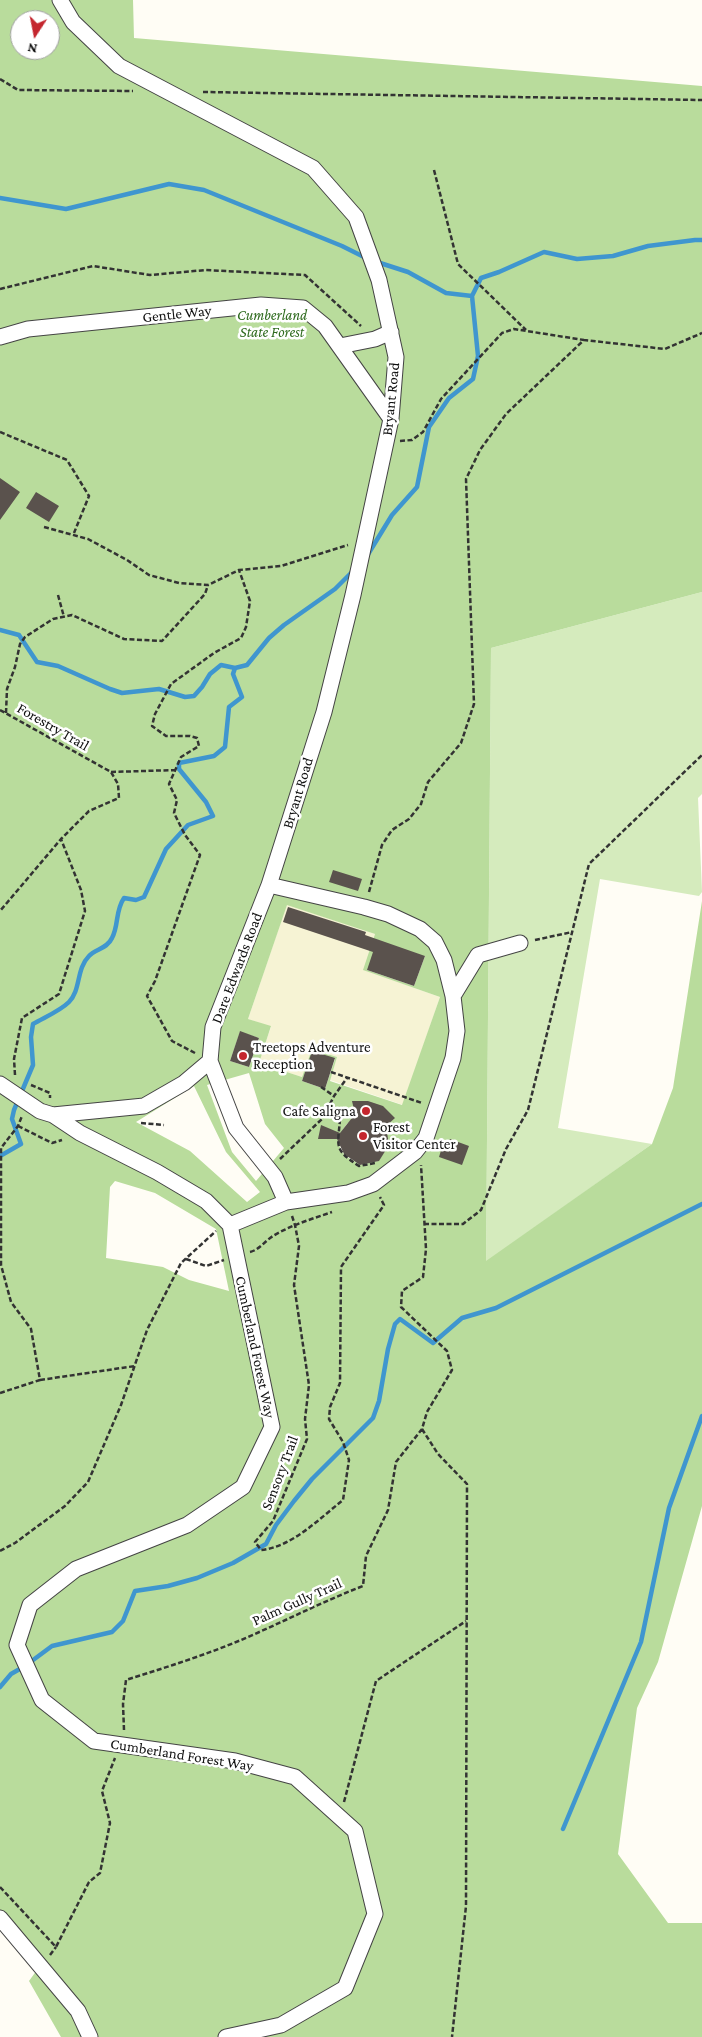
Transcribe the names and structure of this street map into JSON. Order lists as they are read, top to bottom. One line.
{"streets":{"lane":["Gentle Way","Bryant Road","Dare Edwards Road","Cumberland Forest Way"],"path":["Forestry Trail","Sensory Trail","Palm Gully Trail"]},"crossings":[["Gentle Way","Bryant Road"],["Bryant Road","Dare Edwards Road"],["Cumberland Forest Way","Palm Gully Trail"]],"parks":["Cumberland State Forest"],"places":["Treetops Adventure Reception","Cafe Saligna","Forest Visitor Center"],"north":"bottom"}
